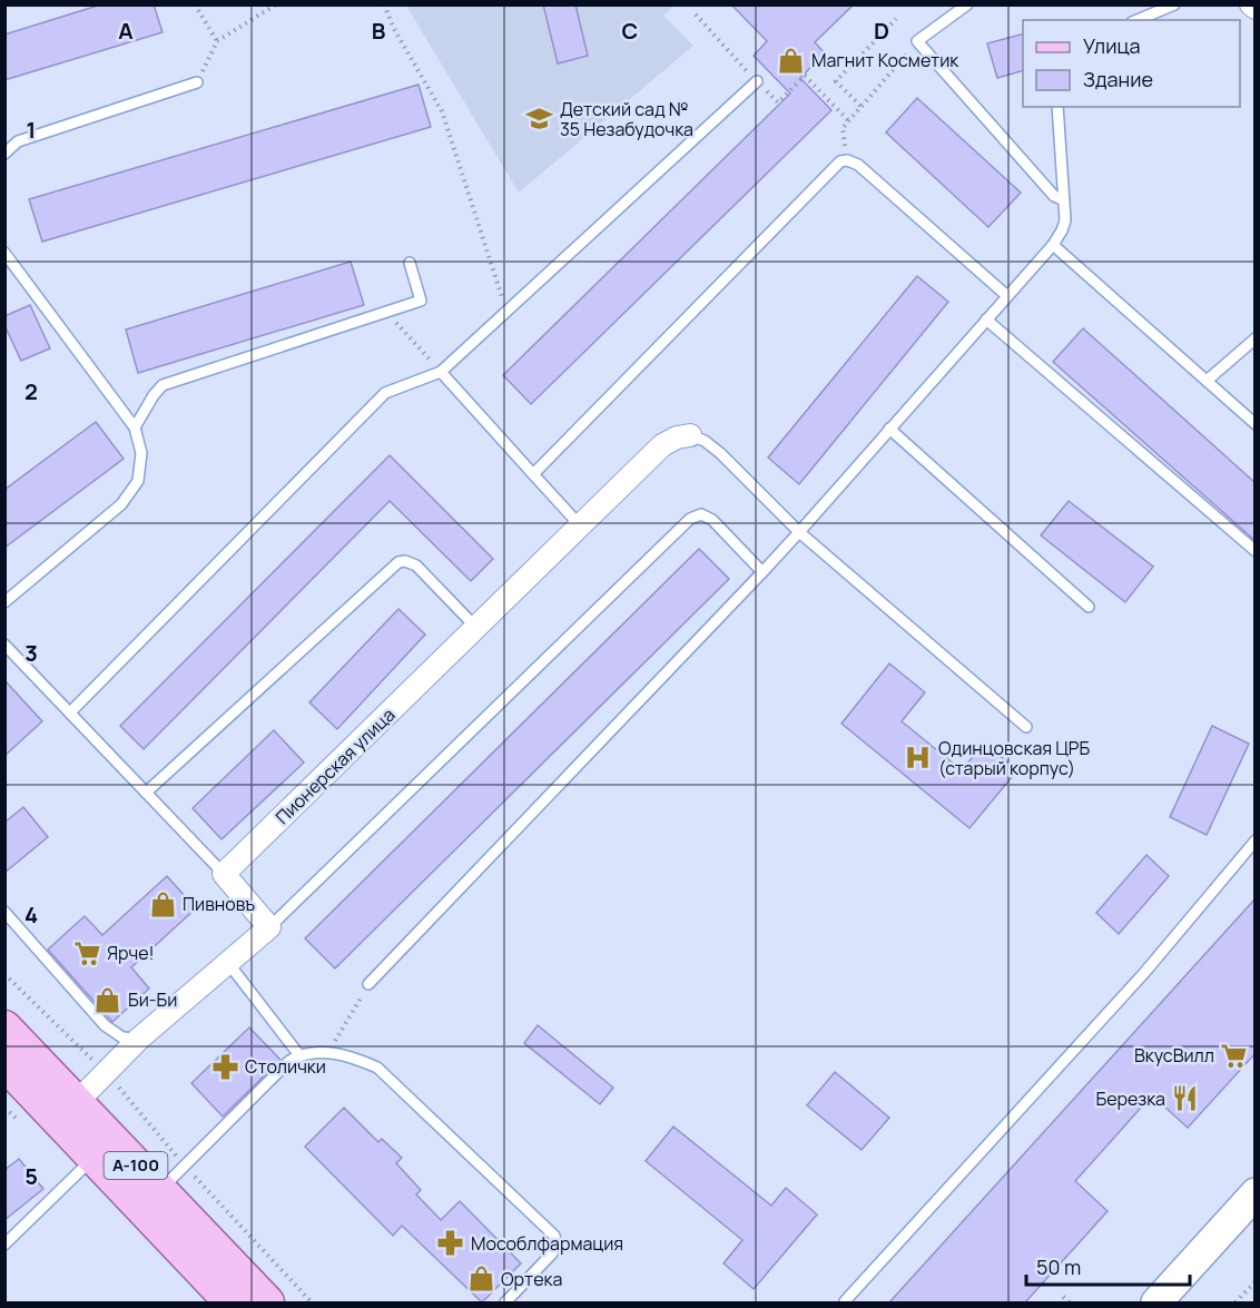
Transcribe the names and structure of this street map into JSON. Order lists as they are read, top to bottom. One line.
{"streets":{"main road":["А-100"],"street":["Пионерская улица"]},"places":{"shop":["Магнит Косметик","Пивновъ","Би-Би","Ортека"],"school or university":["Детский сад № 35 Незабудочка"],"hospital":["Одинцовская ЦРБ (старый корпус)"],"supermarket":["Ярче!","ВкусВилл"],"pharmacy":["Столички","Мособлфармация"],"restaurant":["Березка"]},"legend":["Улица","Здание"],"scale_bar":"50 m","grid":{"columns":["A","B","C","D"],"rows":["1","2","3","4","5"]}}
